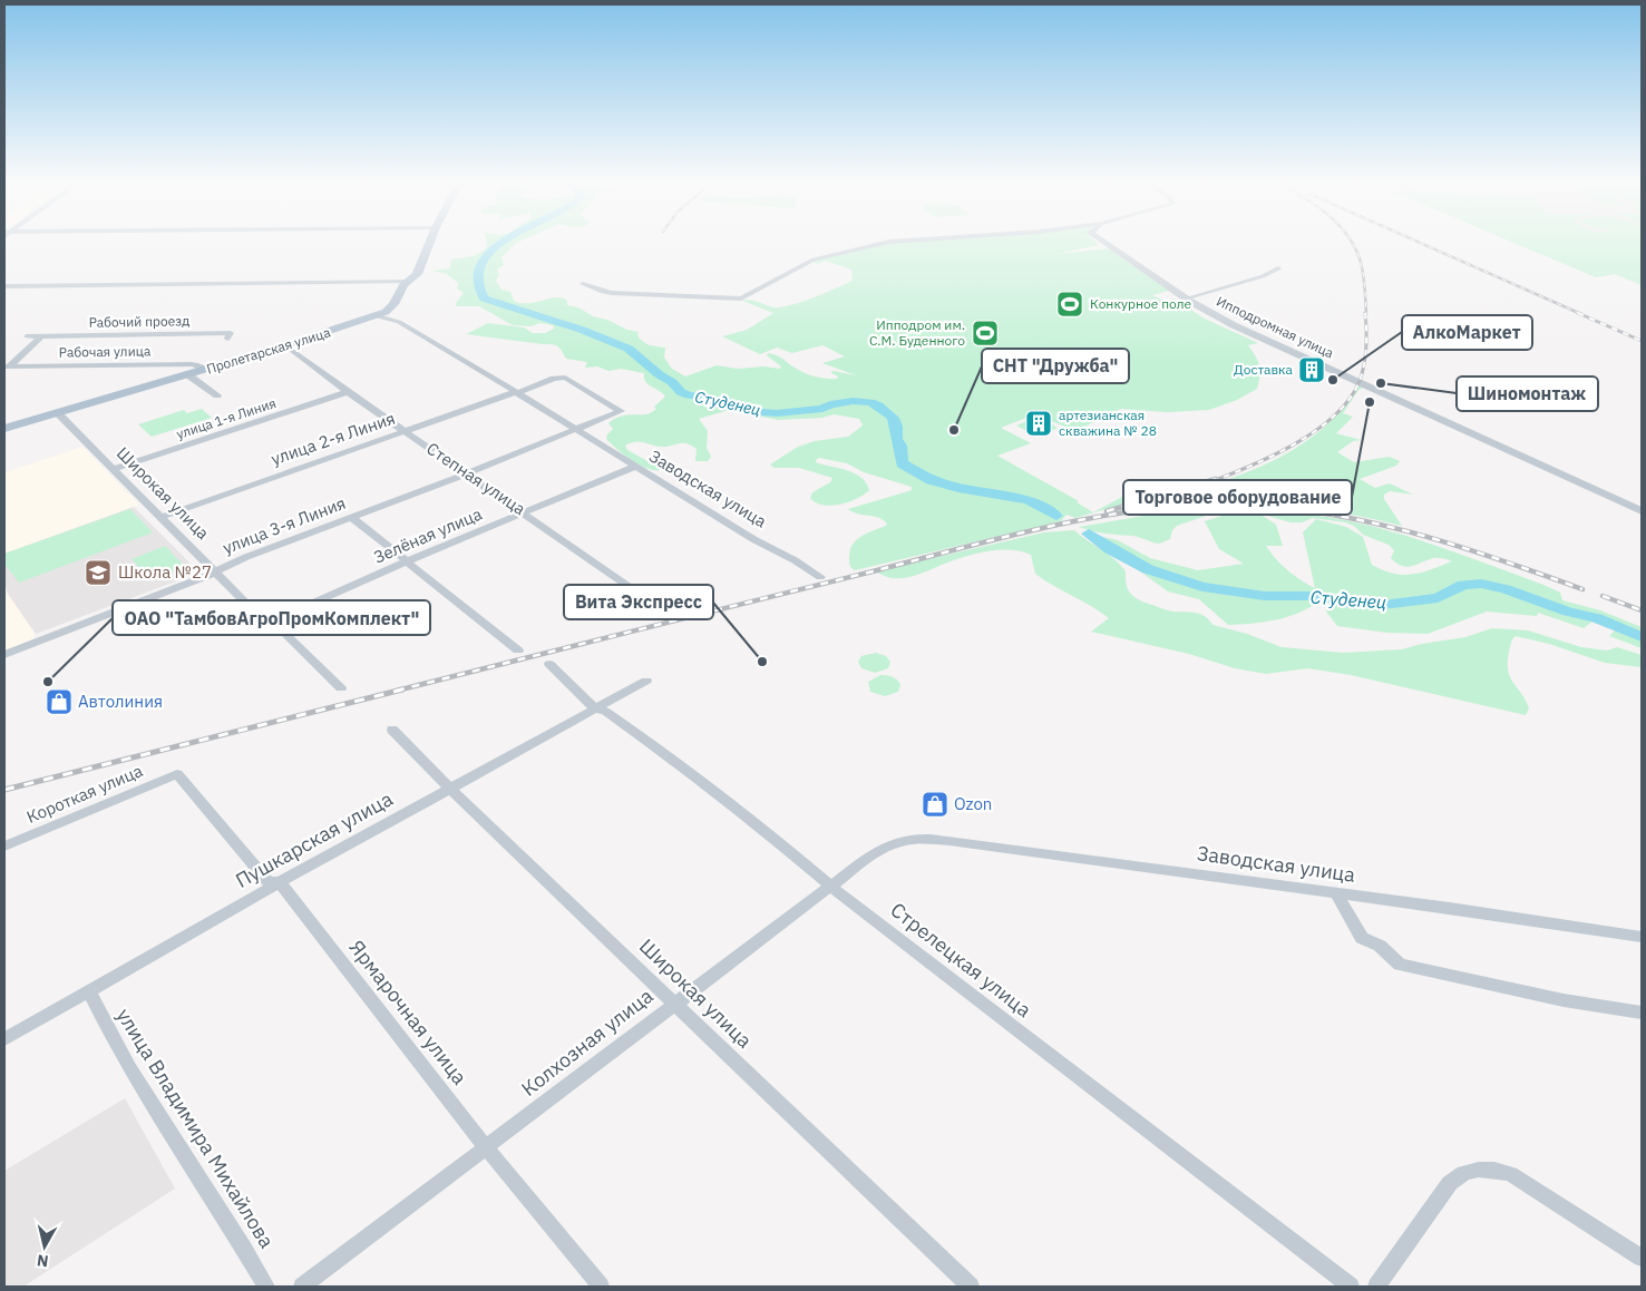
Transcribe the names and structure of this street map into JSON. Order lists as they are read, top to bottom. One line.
{"streets":{"main road":["Пролетарская улица"],"street":["Рабочий проезд","Ипподромная улица","Рабочая улица","улица 1-я Линия","улица 2-я Линия","Степная улица","Заводская улица","Широкая улица","улица 3-я Линия","Зелёная улица","Короткая улица","Пушкарская улица","Стрелецкая улица","Ярмарочная улица","Колхозная улица","улица Владимира Михайлова"]},"crossings":[["Пролетарская улица","Рабочая улица"],["Пролетарская улица","Степная улица"],["Пролетарская улица","Заводская улица"],["Пролетарская улица","Широкая улица"],["улица 1-я Линия","Степная улица"],["улица 1-я Линия","Широкая улица"],["улица 2-я Линия","Степная улица"],["улица 2-я Линия","Заводская улица"],["улица 2-я Линия","Широкая улица"],["Степная улица","улица 3-я Линия"],["Степная улица","Зелёная улица"],["Заводская улица","улица 3-я Линия"],["Заводская улица","Зелёная улица"],["Заводская улица","Колхозная улица"],["Широкая улица","улица 3-я Линия"],["Широкая улица","Зелёная улица"],["Широкая улица","Пушкарская улица"],["Широкая улица","Колхозная улица"],["Короткая улица","Ярмарочная улица"],["Пушкарская улица","Стрелецкая улица"],["Пушкарская улица","Ярмарочная улица"],["Пушкарская улица","улица Владимира Михайлова"],["Стрелецкая улица","Колхозная улица"],["Ярмарочная улица","Колхозная улица"]],"water":["Студенец"],"places":{"sports":["Конкурное поле","Ипподром им. С.М. Буденного"],"building":["Доставка","артезианская скважина № 28"],"other":["АлкоМаркет","Шиномонтаж","Торговое оборудование","СНТ \"Дружба\"","Вита Экспресс","ОАО \"ТамбовАгроПромКомплект\""],"school or university":["Школа №27"],"shop":["Автолиния","Ozon"]},"north":"bottom"}
